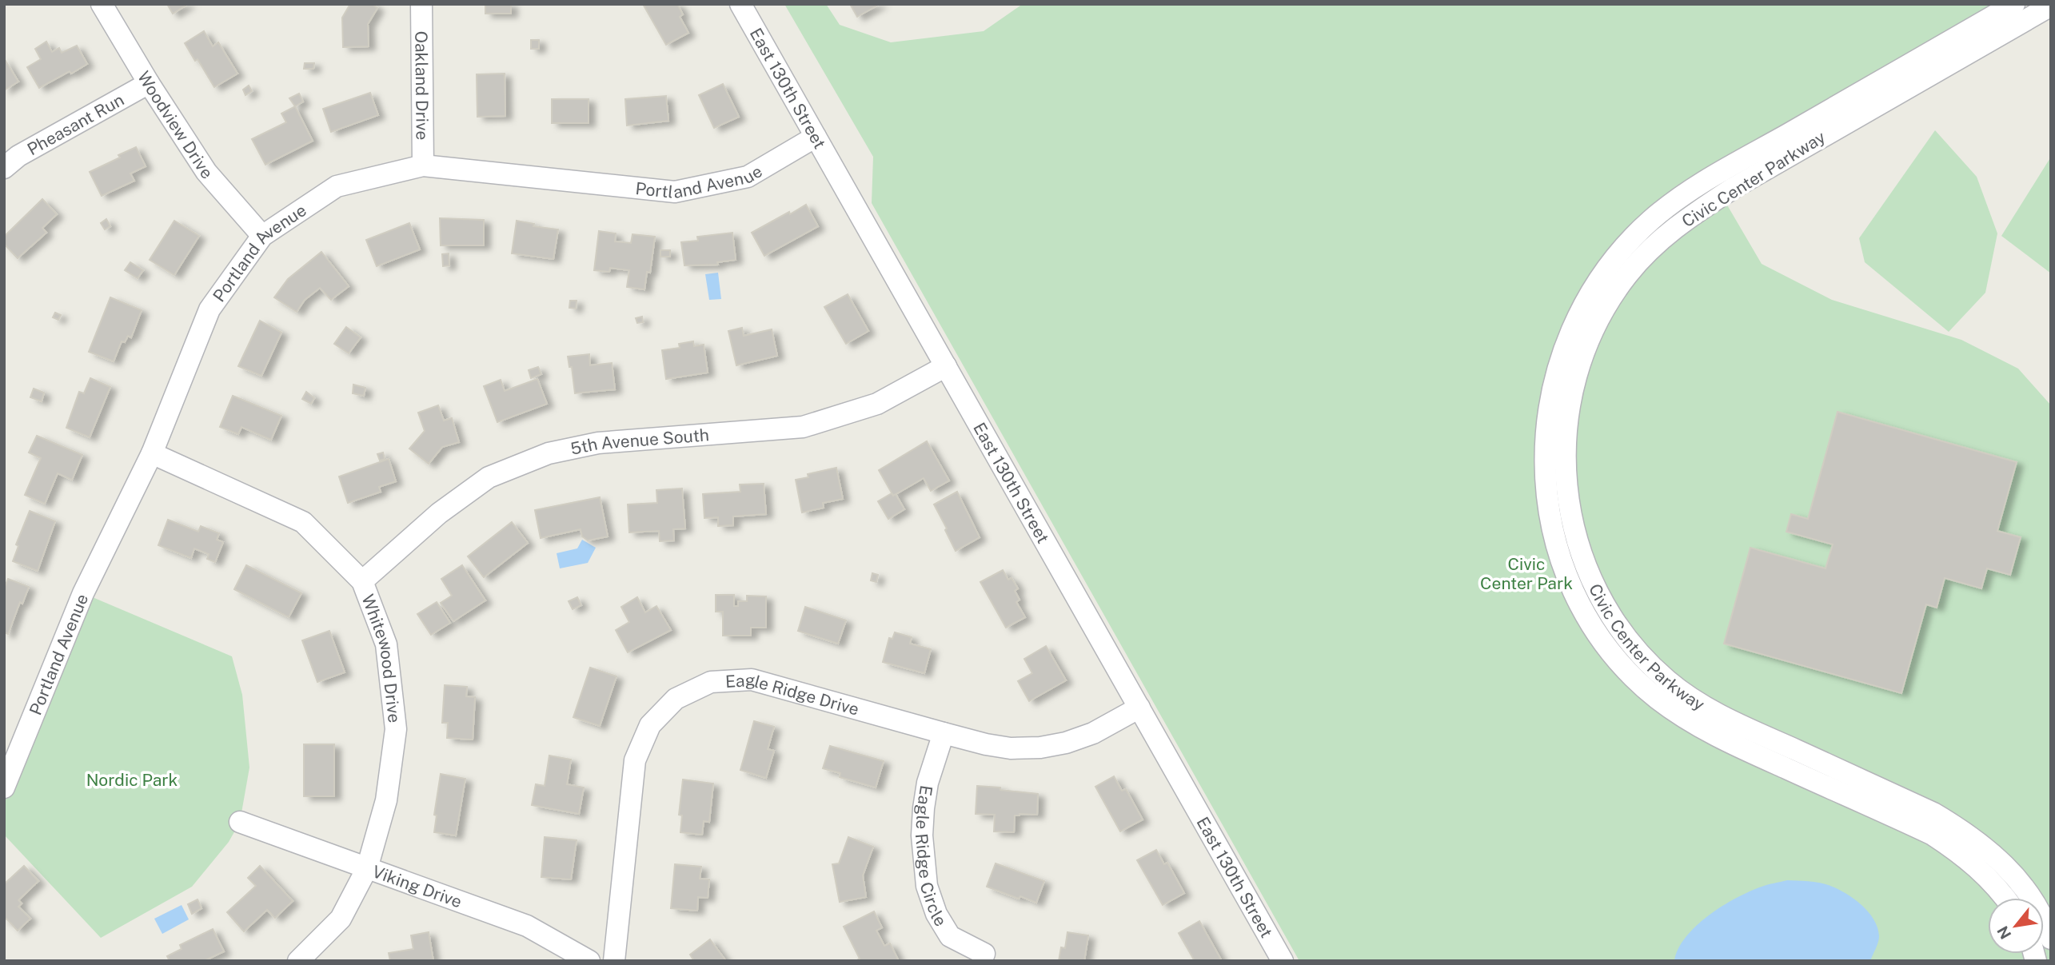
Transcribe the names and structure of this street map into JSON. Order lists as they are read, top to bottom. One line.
{"streets":{"street":["Oakland Drive","East 130th Street","Pheasant Run","Woodview Drive","Portland Avenue","Civic Center Parkway","5th Avenue South","Whitewood Drive","Eagle Ridge Drive","Eagle Ridge Circle","Viking Drive"]},"crossings":[["Oakland Drive","Portland Avenue"],["East 130th Street","Portland Avenue"],["East 130th Street","5th Avenue South"],["East 130th Street","Eagle Ridge Drive"],["Pheasant Run","Woodview Drive"],["Woodview Drive","Portland Avenue"],["Portland Avenue","Whitewood Drive"],["5th Avenue South","Whitewood Drive"],["Whitewood Drive","Viking Drive"],["Eagle Ridge Drive","Eagle Ridge Circle"]],"parks":["Civic Center Park","Nordic Park"],"north":"bottom left"}
